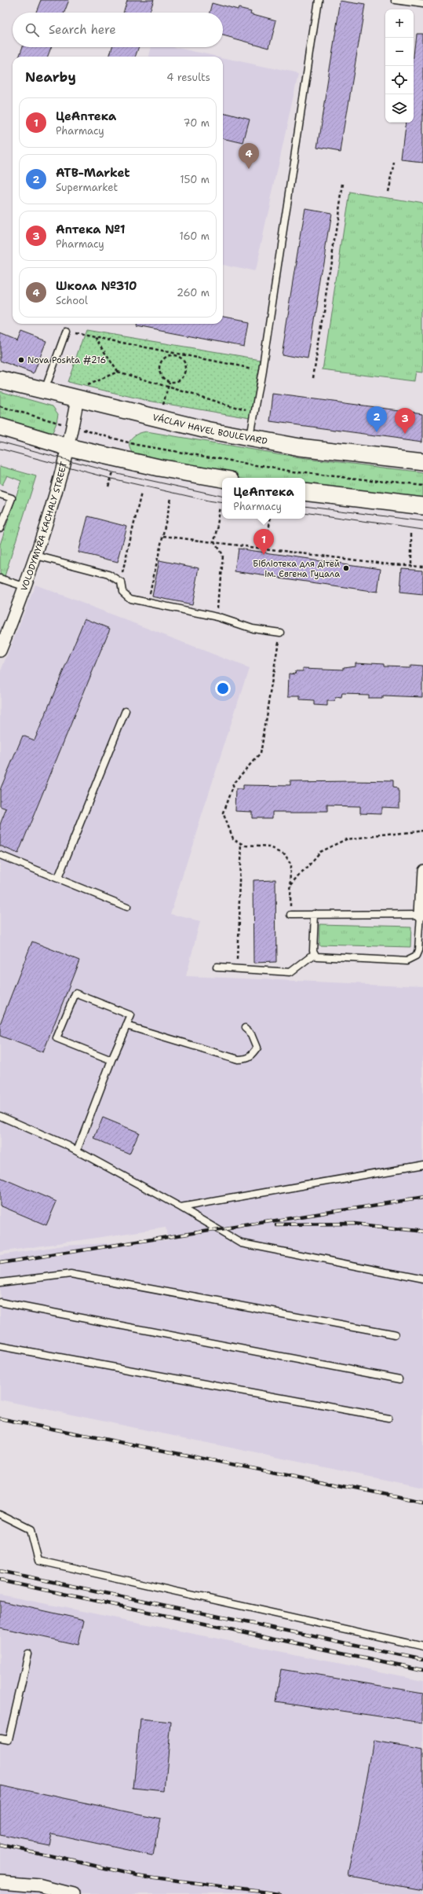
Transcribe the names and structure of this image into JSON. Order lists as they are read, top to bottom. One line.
{"streets":{"main road":["VÁCLAV HAVEL BOULEVARD"],"street":["VOLODYMYRA KACHALY STREET"]},"crossings":[["VÁCLAV HAVEL BOULEVARD","VOLODYMYRA KACHALY STREET"]],"places":["Nova Poshta #216","Бібліотека для дітей ім. Євгена Гуцала"],"page":{"map_buttons":["+","−"],"search":"Search here","heading":["Nearby","4 results"],"list":[{"mark":"1","name":"ЦеАптека","note":"Pharmacy","value":"70 m"},{"mark":"2","name":"ATB-Market","note":"Supermarket","value":"150 m"},{"mark":"3","name":"Аптека №1","note":"Pharmacy","value":"160 m"},{"mark":"4","name":"Школа №310","note":"School","value":"260 m"}],"pins":["4","2","3","1"],"popup":["ЦеАптека","Pharmacy"]}}
